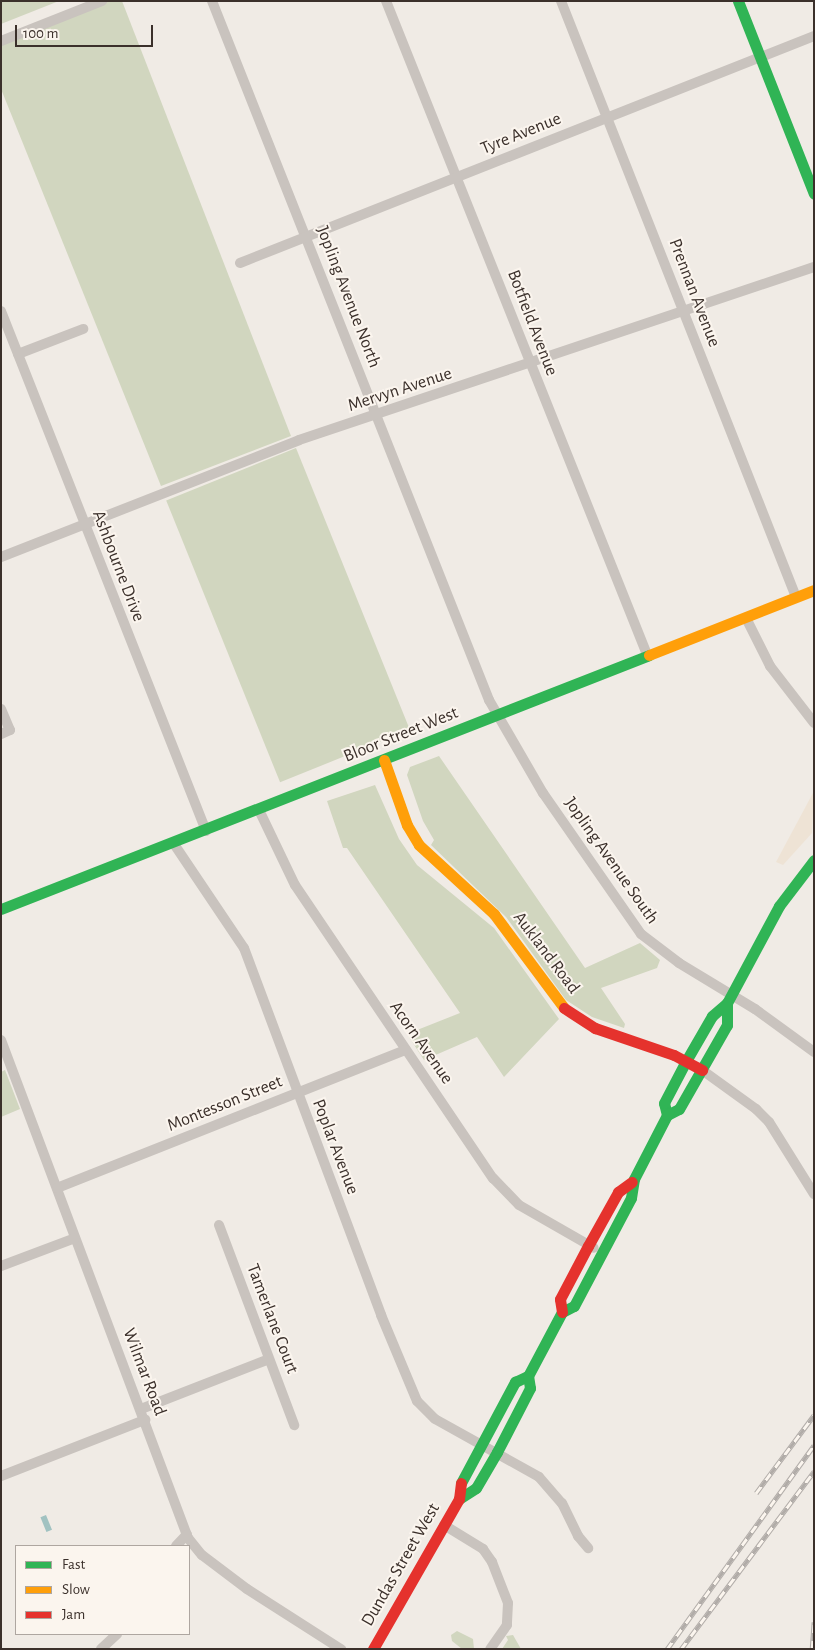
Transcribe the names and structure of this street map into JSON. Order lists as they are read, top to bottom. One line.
{"streets":{"main road":["Bloor Street West","Aukland Road","Dundas Street West"],"street":["Tyre Avenue","Prennan Avenue","Jopling Avenue North","Botfield Avenue","Mervyn Avenue","Ashbourne Drive","Jopling Avenue South","Acorn Avenue","Montesson Street","Poplar Avenue","Tamerlane Court","Wilmar Road"]},"crossings":[["Tyre Avenue","Prennan Avenue"],["Tyre Avenue","Jopling Avenue North"],["Tyre Avenue","Botfield Avenue"],["Prennan Avenue","Mervyn Avenue"],["Prennan Avenue","Bloor Street West"],["Jopling Avenue North","Mervyn Avenue"],["Jopling Avenue North","Bloor Street West"],["Jopling Avenue North","Jopling Avenue South"],["Botfield Avenue","Mervyn Avenue"],["Botfield Avenue","Bloor Street West"],["Mervyn Avenue","Ashbourne Drive"],["Ashbourne Drive","Bloor Street West"],["Bloor Street West","Jopling Avenue South"],["Bloor Street West","Aukland Road"],["Bloor Street West","Acorn Avenue"],["Bloor Street West","Poplar Avenue"],["Jopling Avenue South","Dundas Street West"],["Aukland Road","Dundas Street West"],["Acorn Avenue","Montesson Street"],["Acorn Avenue","Dundas Street West"],["Montesson Street","Poplar Avenue"],["Montesson Street","Wilmar Road"],["Poplar Avenue","Dundas Street West"]],"legend":["Fast","Slow","Jam"],"scale_bar":"100 m"}
